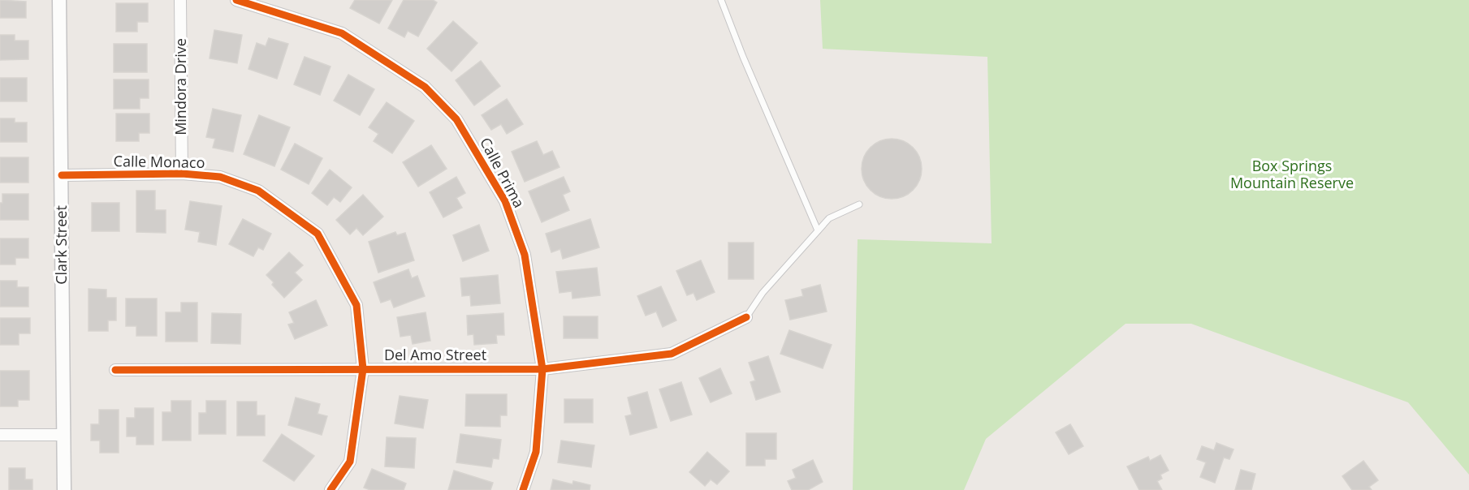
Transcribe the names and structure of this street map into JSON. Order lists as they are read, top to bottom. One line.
{"streets":{"street":["Mindora Drive","Calle Monaco","Calle Prima","Clark Street","Del Amo Street"]},"crossings":[["Mindora Drive","Calle Monaco"],["Calle Monaco","Clark Street"],["Calle Monaco","Del Amo Street"],["Calle Prima","Del Amo Street"]],"parks":["Box Springs Mountain Reserve"]}
